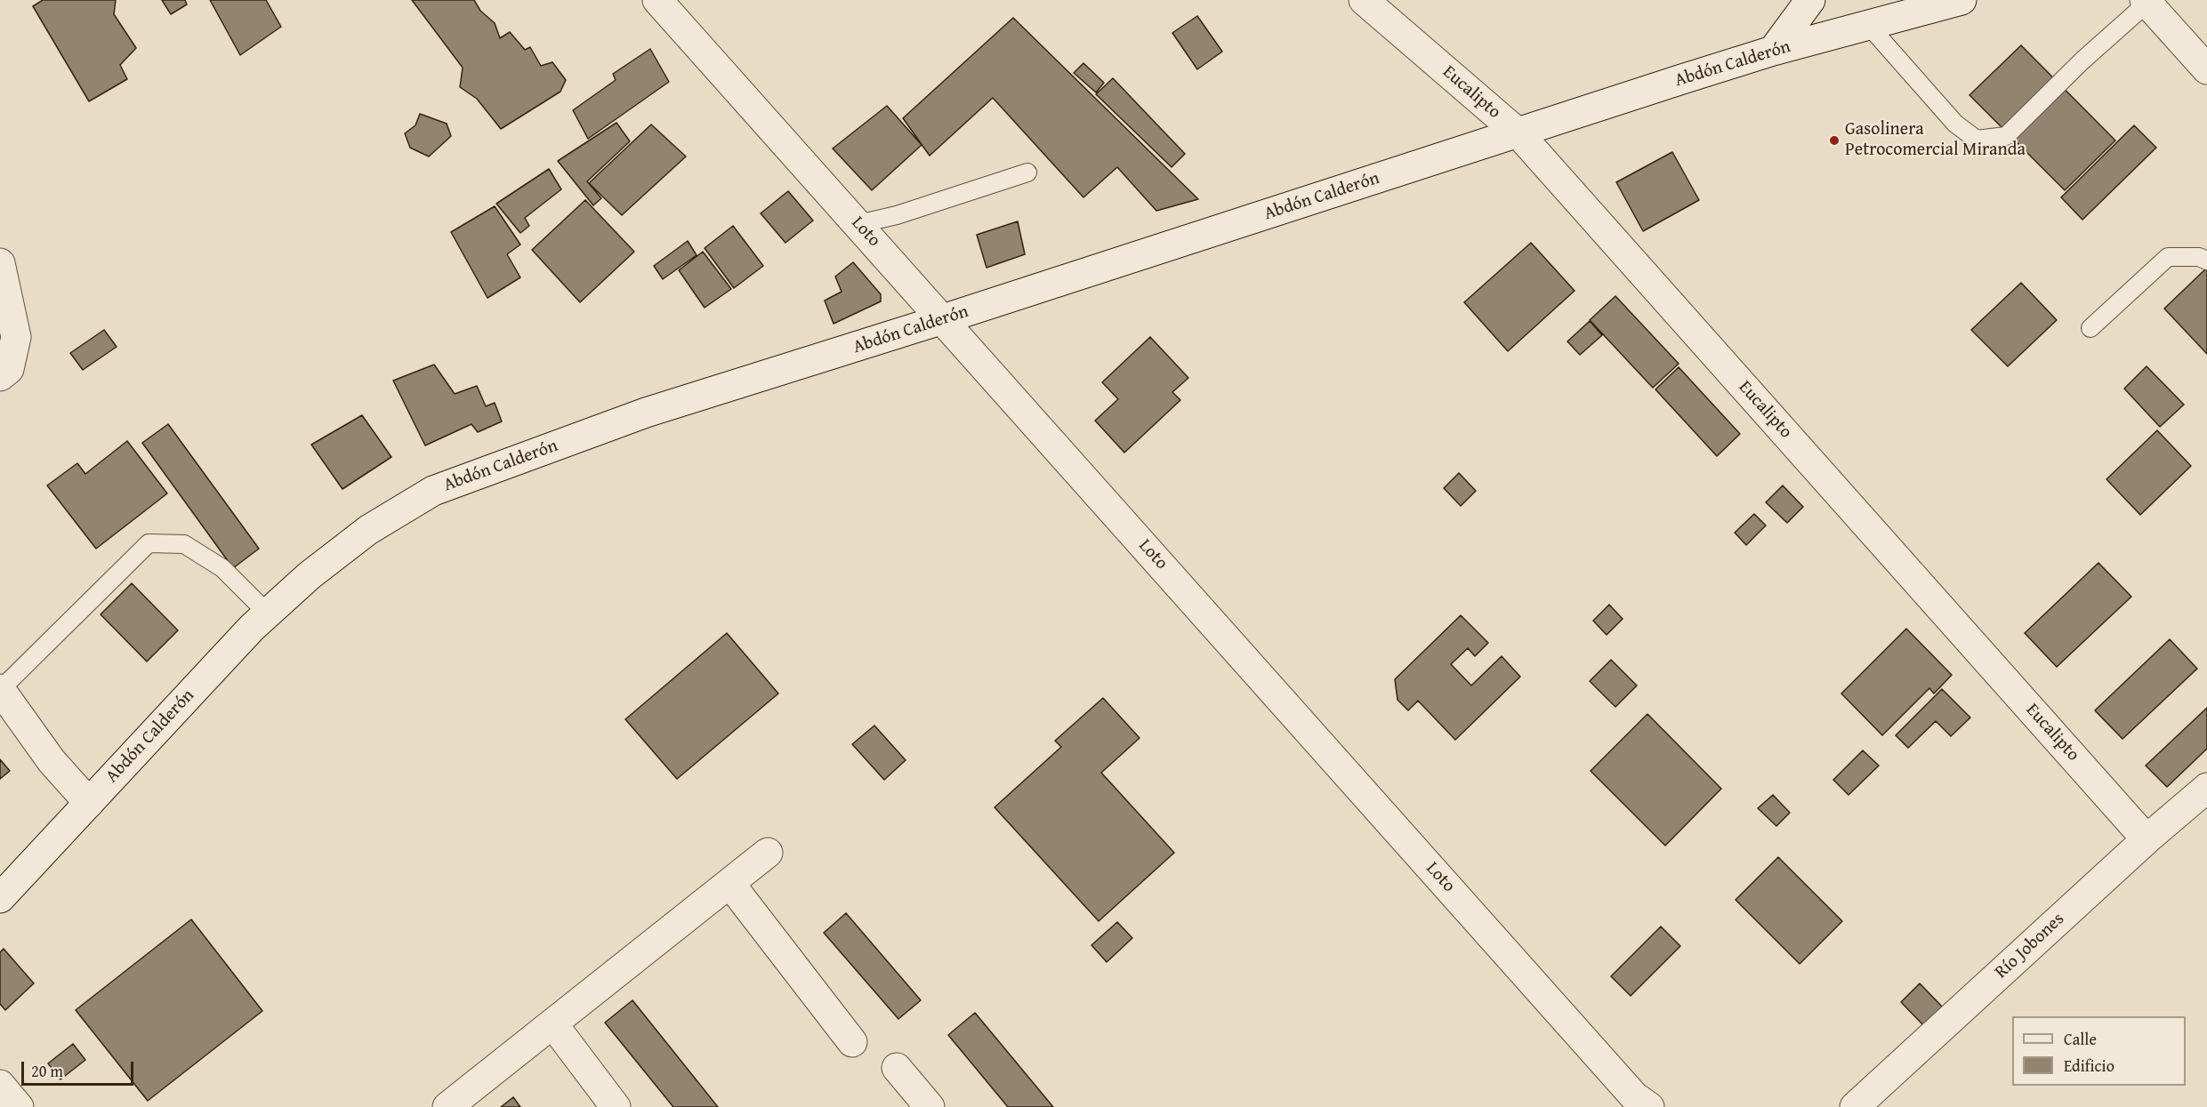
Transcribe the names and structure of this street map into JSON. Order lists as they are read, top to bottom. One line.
{"streets":{"street":["Abdón Calderón","Eucalipto","Loto","Río Jobones"]},"crossings":[["Abdón Calderón","Eucalipto"],["Abdón Calderón","Loto"],["Eucalipto","Río Jobones"]],"places":["Gasolinera Petrocomercial Miranda"],"legend":["Calle","Edificio"],"scale_bar":"20 m"}
